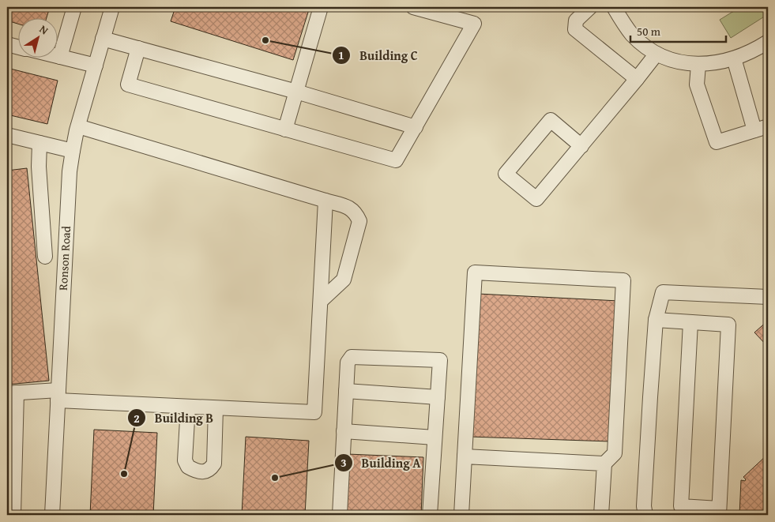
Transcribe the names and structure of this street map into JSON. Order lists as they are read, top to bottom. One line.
{"streets":{"street":["Ronson Road"]},"places":["Building C","Building B","Building A"],"scale_bar":"50 m","north":"top right"}
